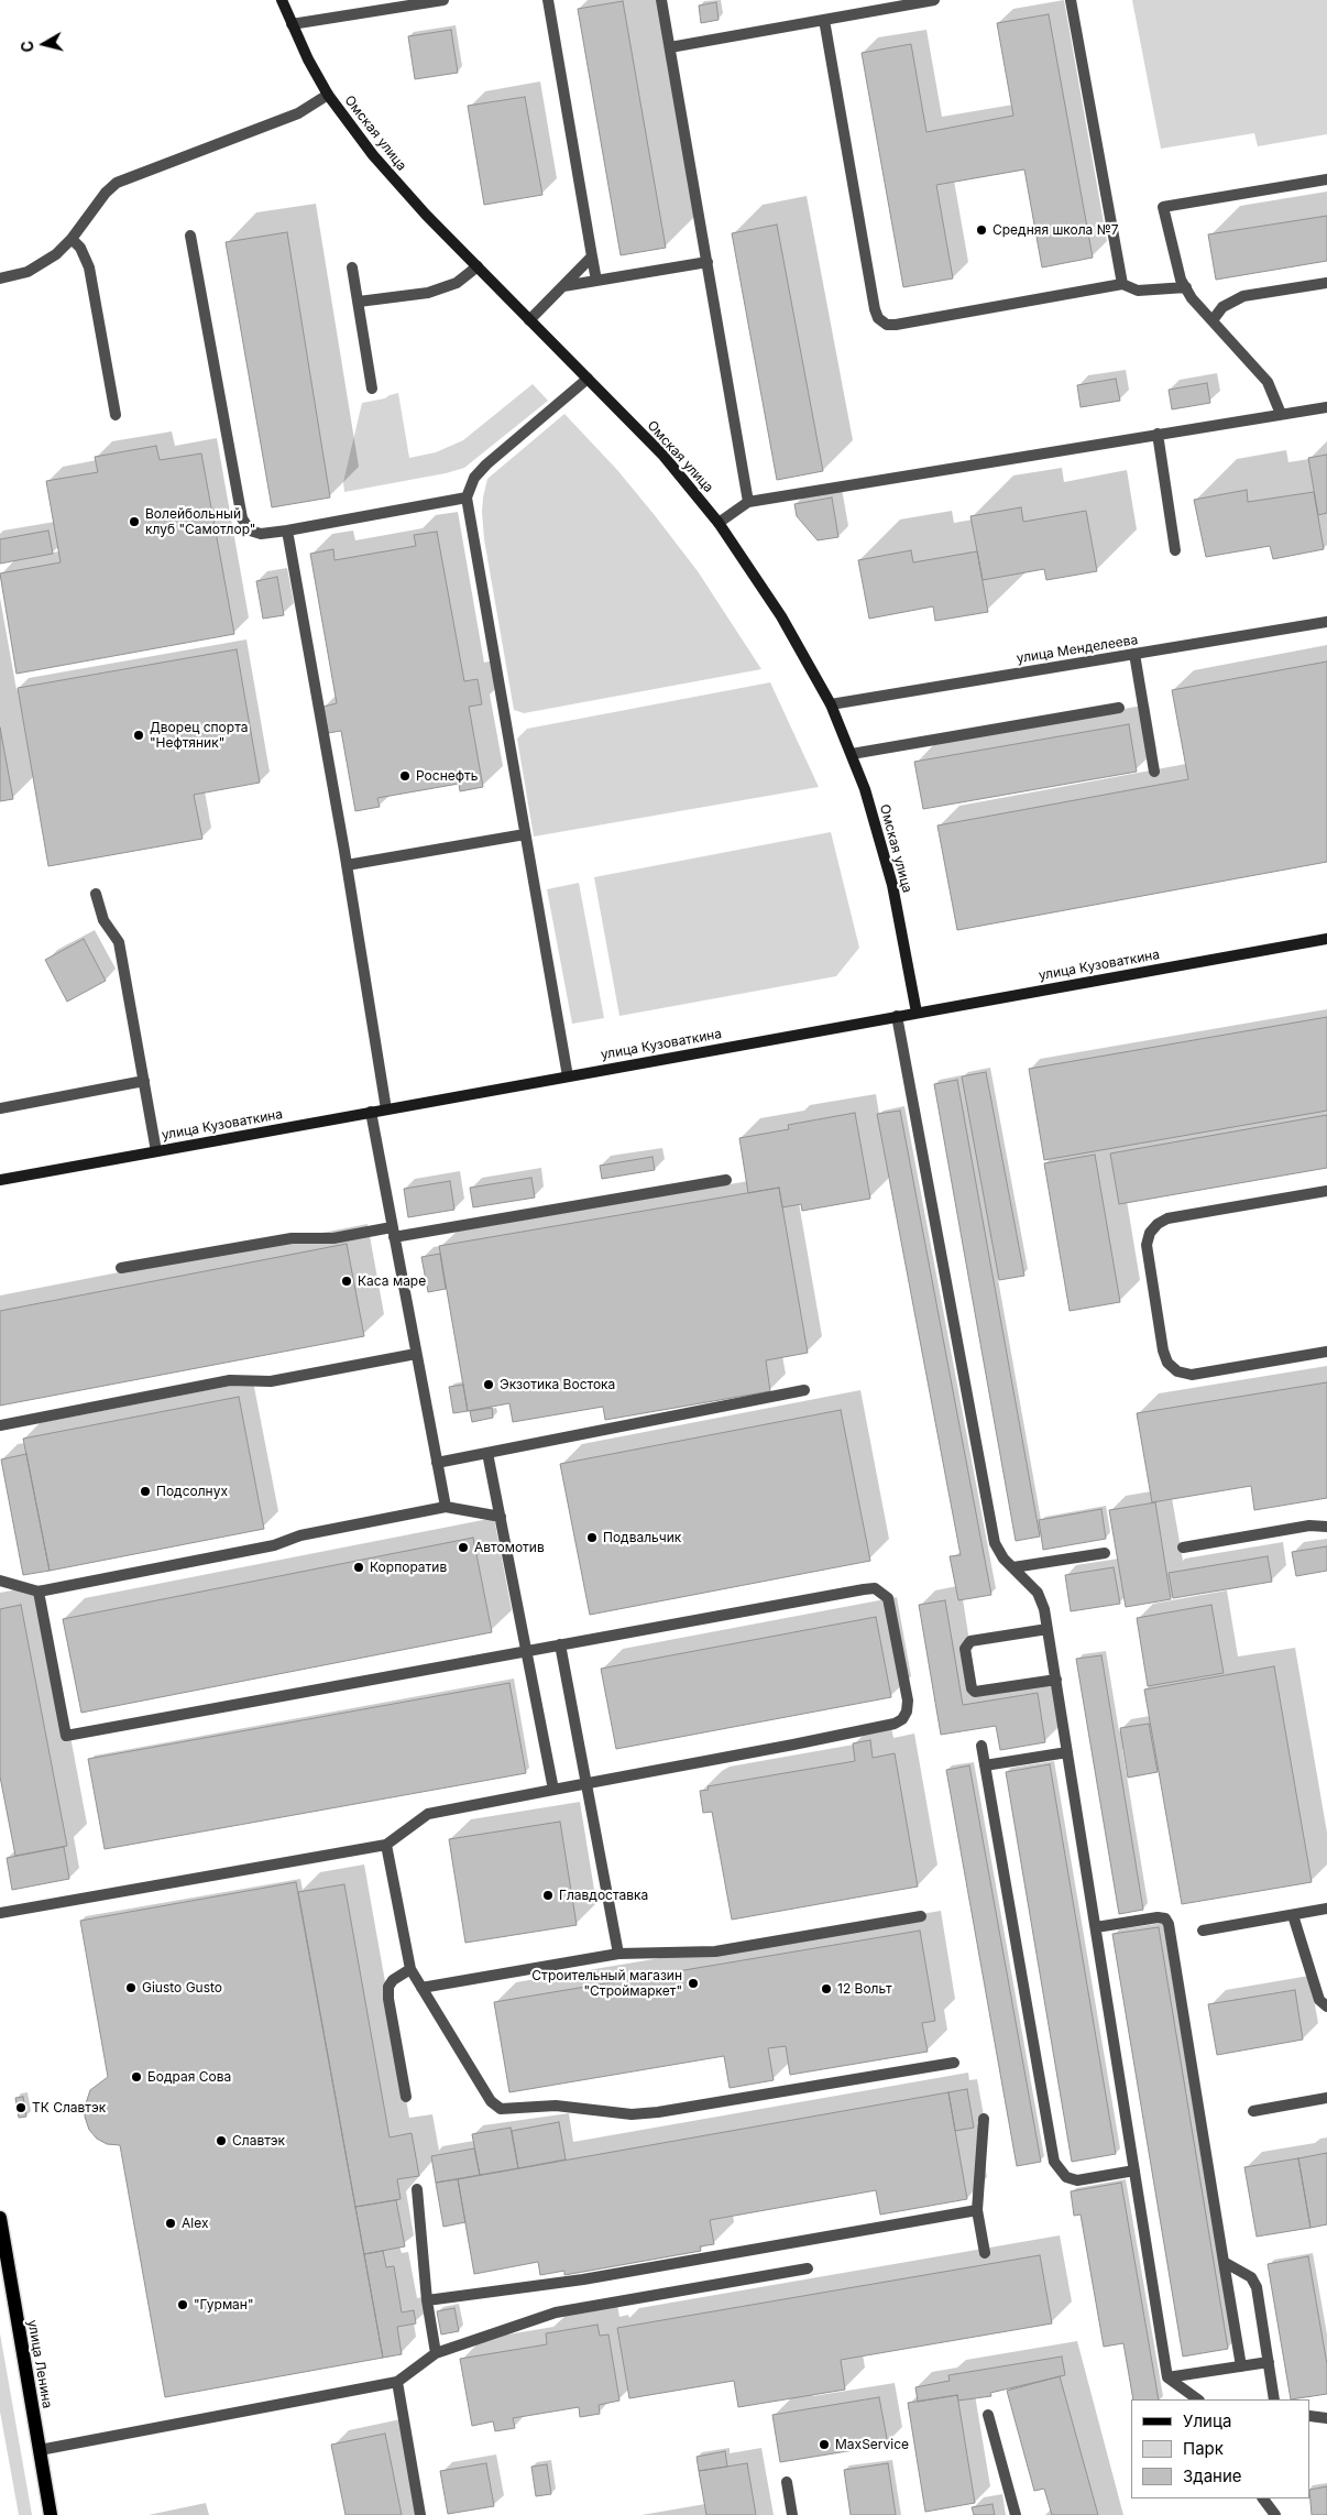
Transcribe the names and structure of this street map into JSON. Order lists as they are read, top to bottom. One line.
{"streets":{"main road":["Омская улица","улица Кузоваткина","улица Ленина"],"street":["улица Менделеева"]},"crossings":[["Омская улица","улица Менделеева"],["Омская улица","улица Кузоваткина"]],"places":["Средняя школа №7","Волейбольный клуб \"Самотлор\"","Дворец спорта \"Нефтяник\"","Роснефть","Каса маре","Экзотика Востока","Подсолнух","Подвальчик","Автомотив","Корпоратив","Главдоставка","Строительный магазин \"Строймаркет\"","Giusto Gusto","12 Вольт","Бодрая Сова","ТК Славтэк","Славтэк","Alex","\"Гурман\"","MaxService"],"legend":["Улица","Парк","Здание"],"north":"left"}
